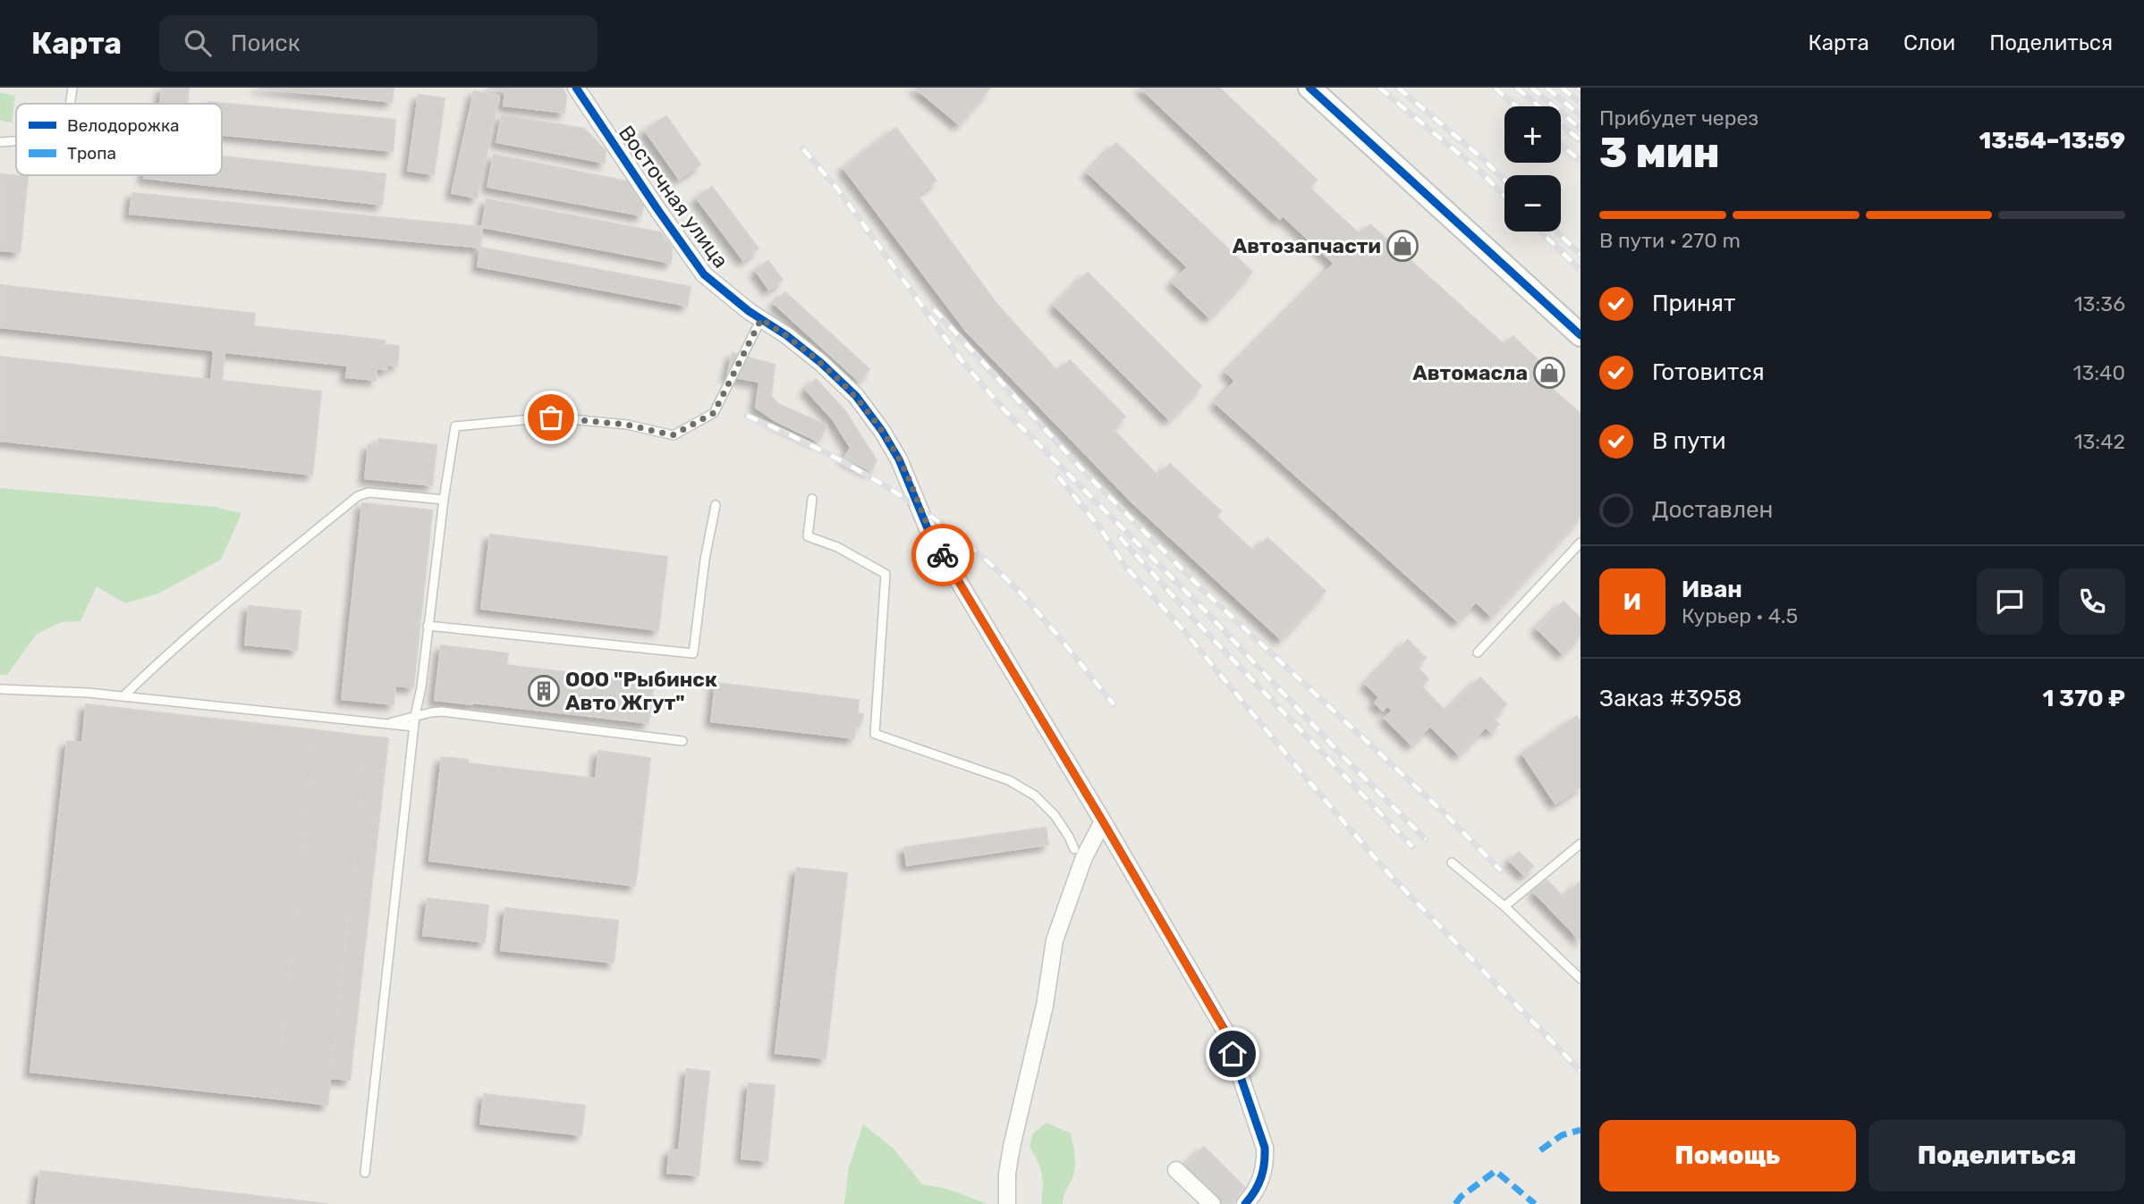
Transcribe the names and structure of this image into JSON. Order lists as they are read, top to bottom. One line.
{"streets":{"street":["Восточная улица"]},"places":{"shop":["Автозапчасти","Автомасла"],"building":["ООО \"Рыбинск Авто Жгут\""]},"legend":["Велодорожка","Тропа"],"page":{"header":"Карта","search":"Поиск","nav":["Карта","Слои","Поделиться"],"heading":["3 мин","Прибудет через","13:54–13:59"],"panel":["Иван","Курьер · 4.5","Заказ #3958","1 370 ₽"],"map_buttons":["+","−"],"bar":"В пути · 270 m","list":[["Принят","13:36"],["Готовится","13:40"],["В пути","13:42"],"Доставлен"],"round":"И","buttons":["Помощь","Поделиться"]}}
